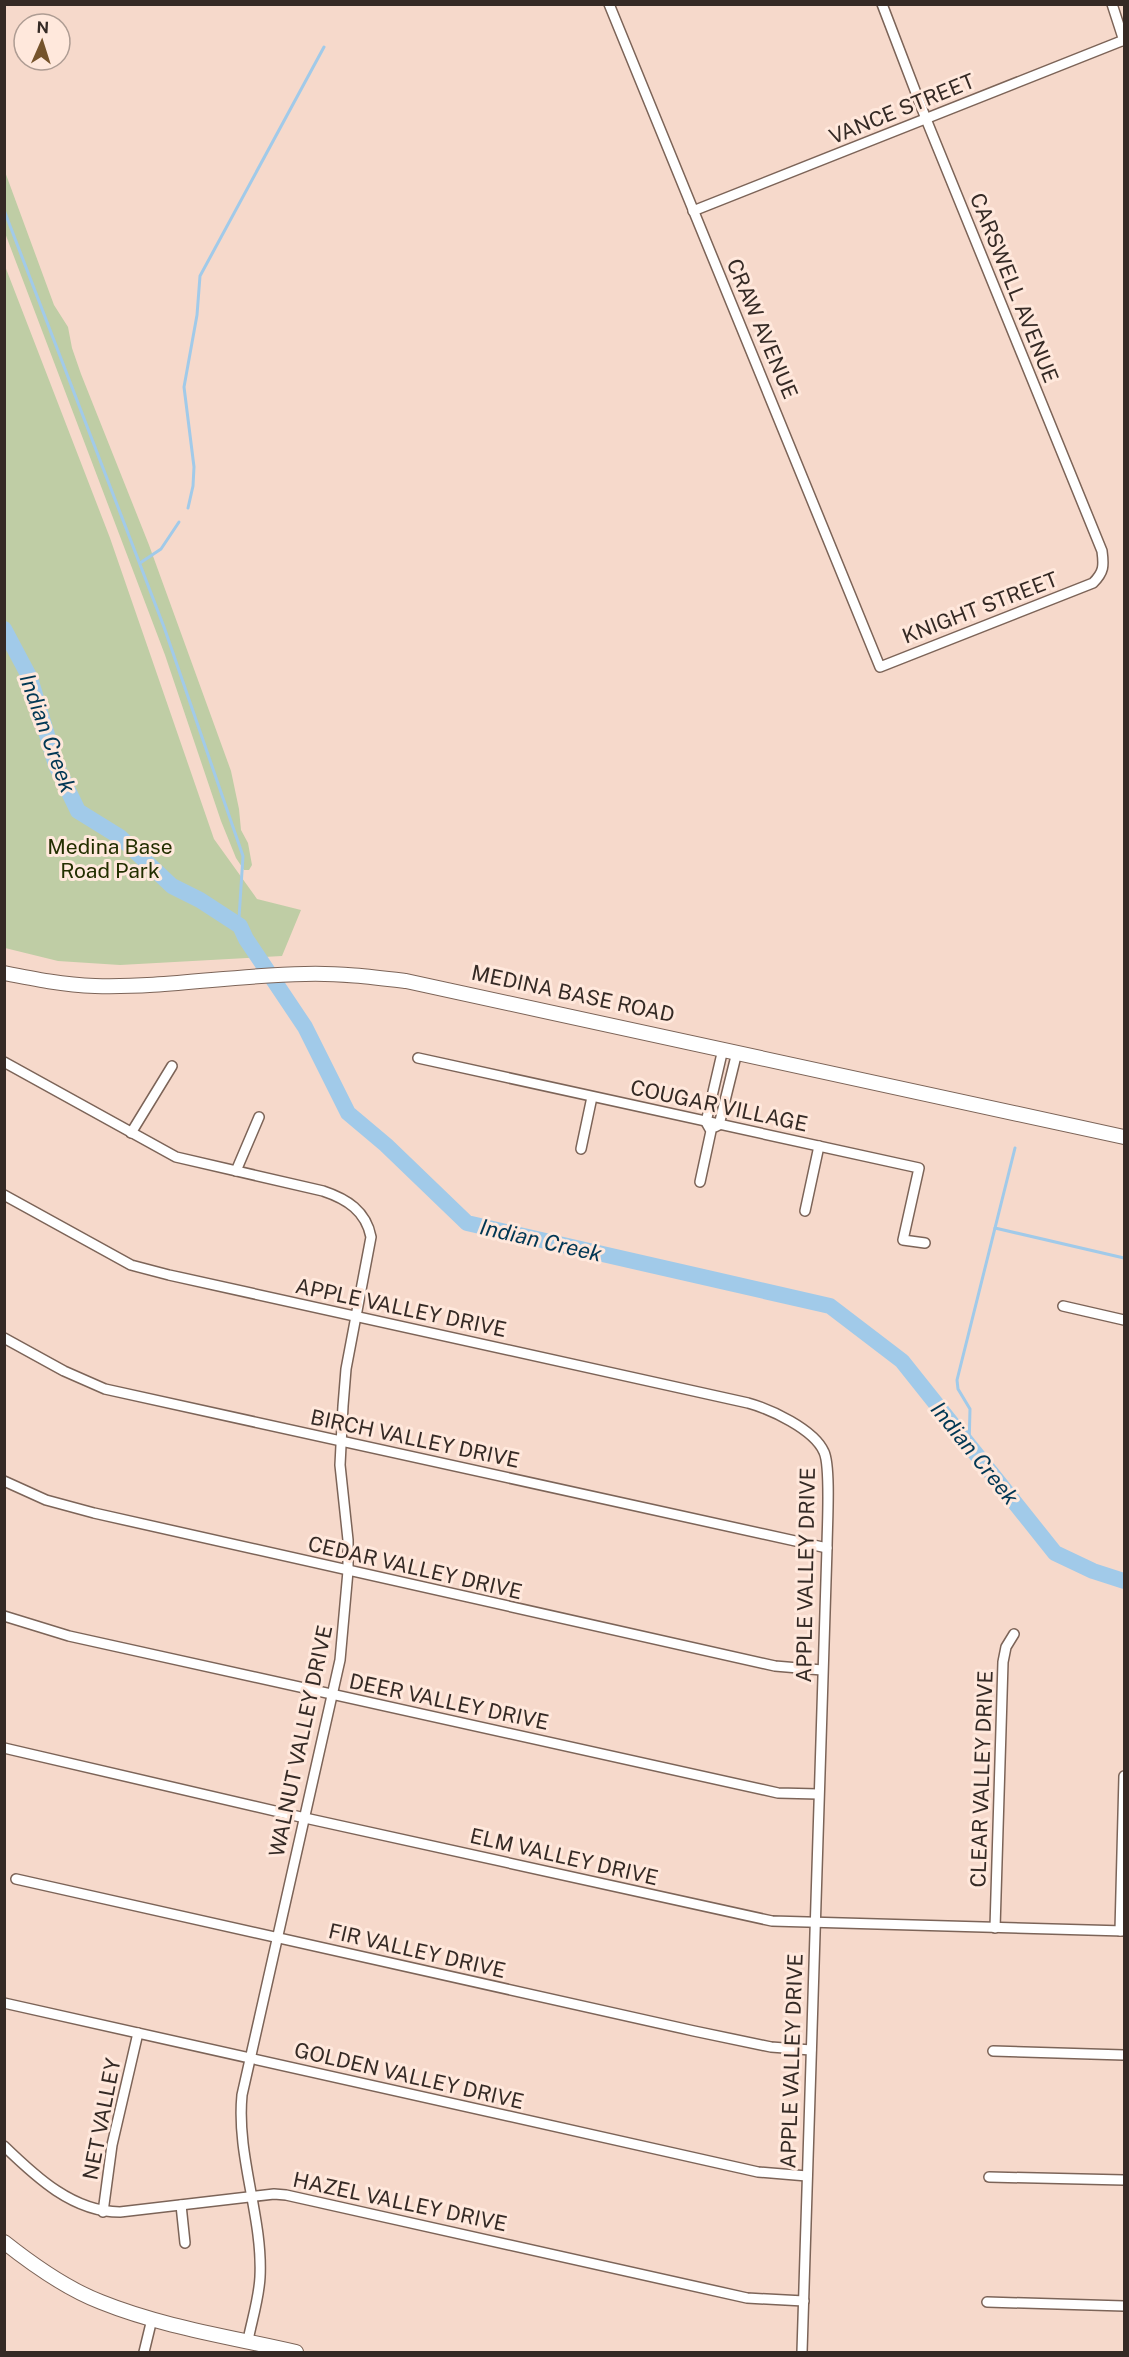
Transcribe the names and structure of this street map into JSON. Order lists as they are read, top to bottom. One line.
{"streets":{"street":["VANCE STREET","CARSWELL AVENUE","CRAW AVENUE","KNIGHT STREET","MEDINA BASE ROAD","COUGAR VILLAGE","APPLE VALLEY DRIVE","BIRCH VALLEY DRIVE","CEDAR VALLEY DRIVE","DEER VALLEY DRIVE","WALNUT VALLEY DRIVE","CLEAR VALLEY DRIVE","ELM VALLEY DRIVE","FIR VALLEY DRIVE","GOLDEN VALLEY DRIVE","NET VALLEY","HAZEL VALLEY DRIVE"]},"crossings":[["VANCE STREET","CARSWELL AVENUE"],["VANCE STREET","CRAW AVENUE"],["CARSWELL AVENUE","KNIGHT STREET"],["CRAW AVENUE","KNIGHT STREET"],["APPLE VALLEY DRIVE","BIRCH VALLEY DRIVE"],["APPLE VALLEY DRIVE","CEDAR VALLEY DRIVE"],["APPLE VALLEY DRIVE","DEER VALLEY DRIVE"],["APPLE VALLEY DRIVE","WALNUT VALLEY DRIVE"],["APPLE VALLEY DRIVE","ELM VALLEY DRIVE"],["APPLE VALLEY DRIVE","FIR VALLEY DRIVE"],["APPLE VALLEY DRIVE","GOLDEN VALLEY DRIVE"],["APPLE VALLEY DRIVE","HAZEL VALLEY DRIVE"],["BIRCH VALLEY DRIVE","WALNUT VALLEY DRIVE"],["CEDAR VALLEY DRIVE","WALNUT VALLEY DRIVE"],["DEER VALLEY DRIVE","WALNUT VALLEY DRIVE"],["WALNUT VALLEY DRIVE","ELM VALLEY DRIVE"],["WALNUT VALLEY DRIVE","FIR VALLEY DRIVE"],["WALNUT VALLEY DRIVE","GOLDEN VALLEY DRIVE"],["WALNUT VALLEY DRIVE","HAZEL VALLEY DRIVE"],["CLEAR VALLEY DRIVE","ELM VALLEY DRIVE"],["GOLDEN VALLEY DRIVE","NET VALLEY"],["NET VALLEY","HAZEL VALLEY DRIVE"]],"water":["Indian Creek"],"parks":["Medina Base Road Park"],"north":"top"}
